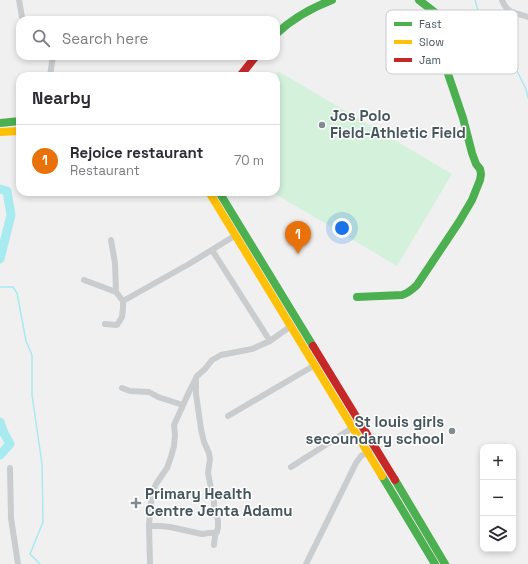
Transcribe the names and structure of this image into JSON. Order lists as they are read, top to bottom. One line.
{"places":{"other":["Jos Polo Field-Athletic Field","St louis girls secoundary school"],"health":["Primary Health Centre Jenta Adamu"]},"legend":["Fast","Slow","Jam"],"page":{"search":"Search here","heading":"Nearby","list":[{"mark":"1","name":"Rejoice restaurant","note":"Restaurant","value":"70 m"}],"pins":"1","map_buttons":["+","−"]}}
